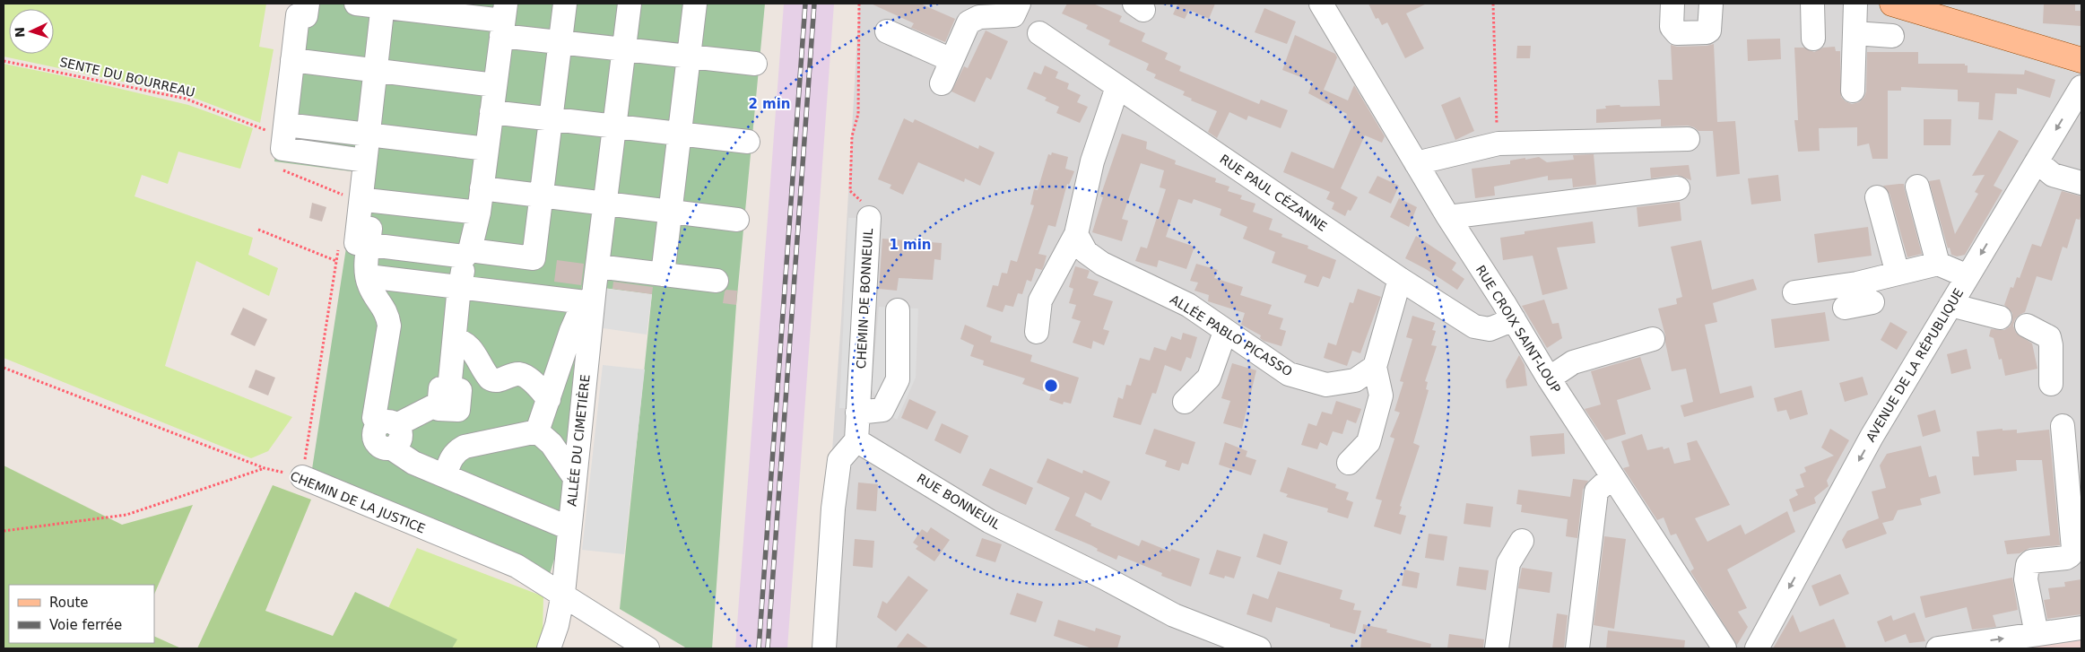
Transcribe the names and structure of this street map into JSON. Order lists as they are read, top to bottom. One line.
{"streets":{"street":["RUE PAUL CÉZANNE","CHEMIN DE BONNEUIL","RUE CROIX SAINT-LOUP","ALLÉE PABLO PICASSO","AVENUE DE LA RÉPUBLIQUE","ALLÉE DU CIMETIÈRE","RUE BONNEUIL","CHEMIN DE LA JUSTICE"],"path":["SENTE DU BOURREAU"]},"crossings":[["RUE PAUL CÉZANNE","RUE CROIX SAINT-LOUP"],["CHEMIN DE BONNEUIL","RUE BONNEUIL"],["ALLÉE DU CIMETIÈRE","CHEMIN DE LA JUSTICE"]],"one_way":["AVENUE DE LA RÉPUBLIQUE"],"legend":["Route","Voie ferrée"],"north":"left","rings":["2 min","1 min"]}
